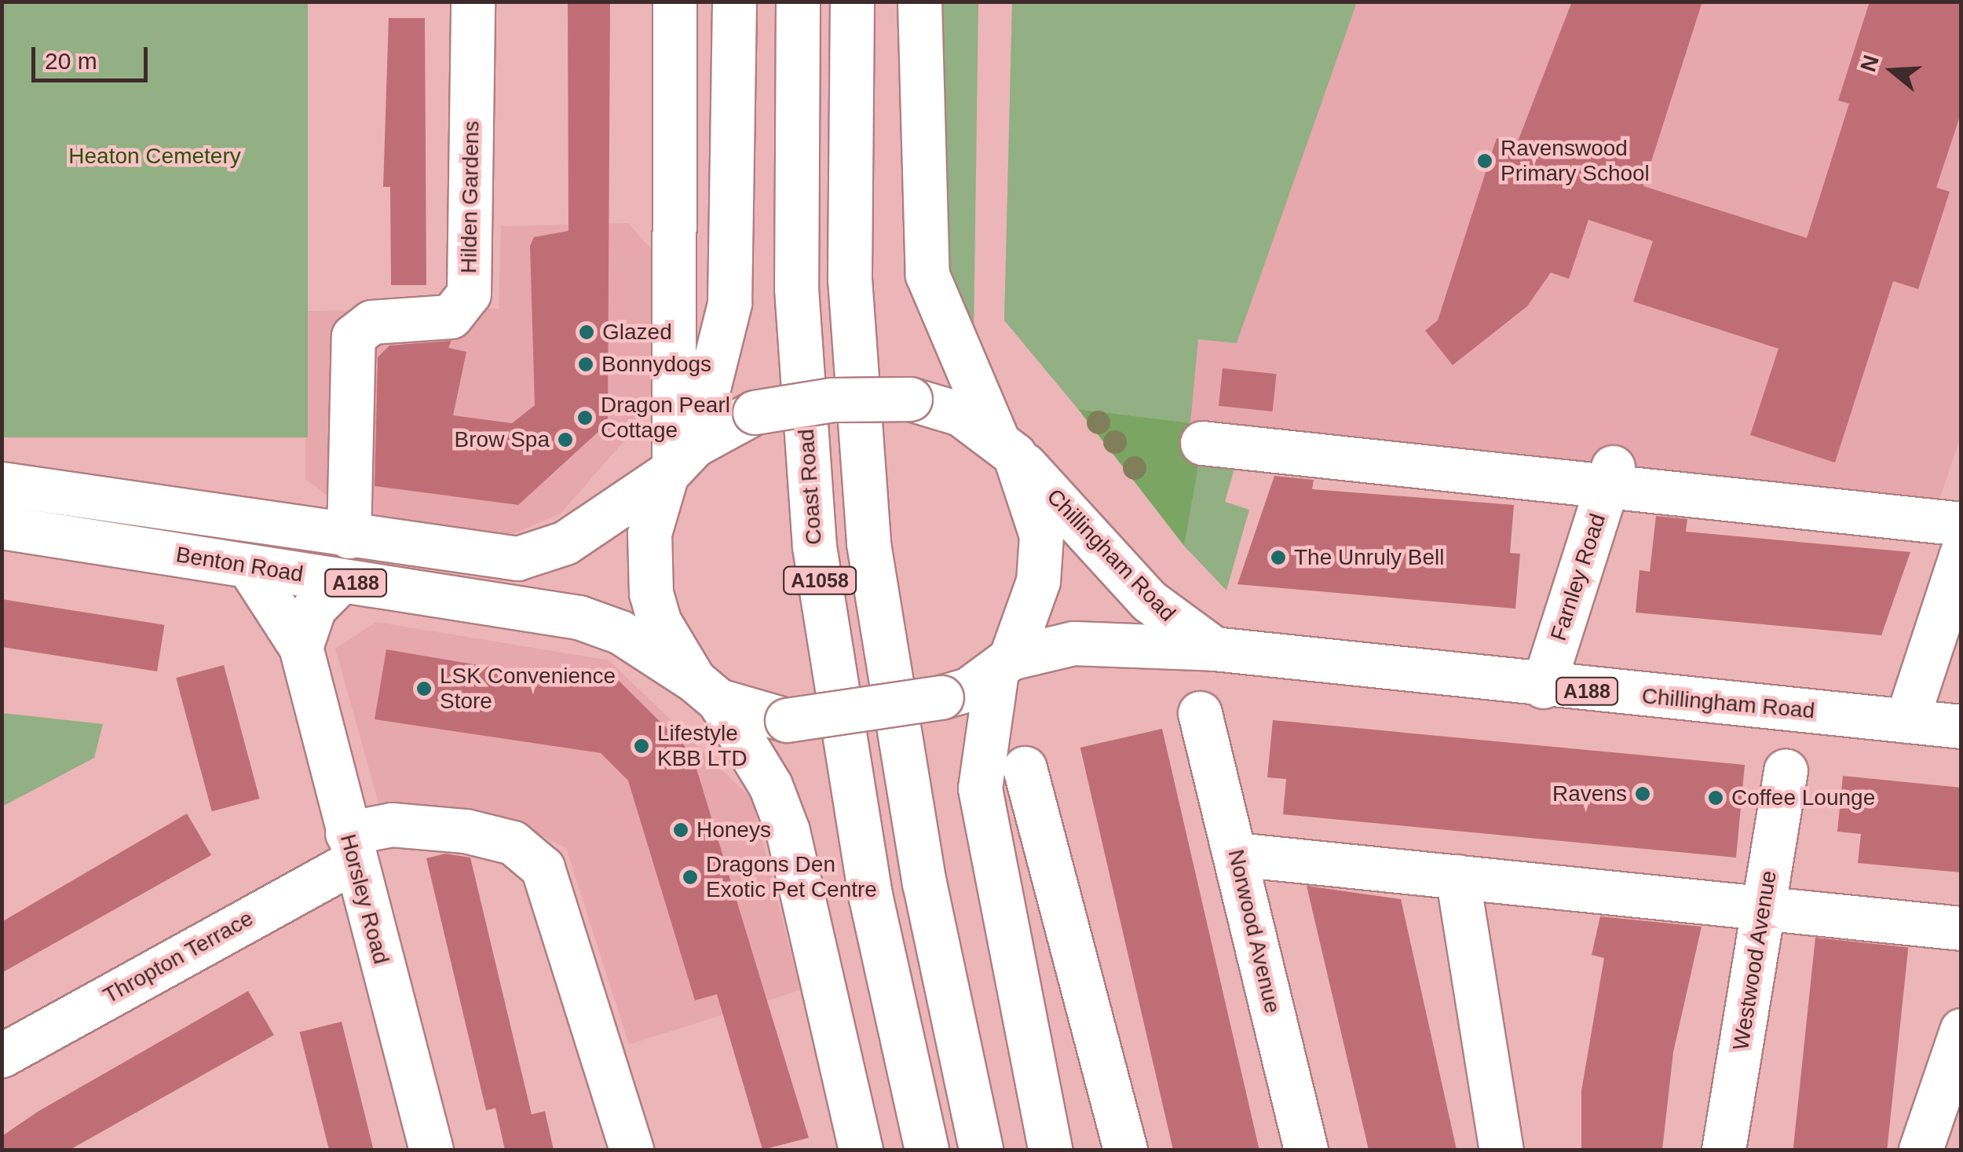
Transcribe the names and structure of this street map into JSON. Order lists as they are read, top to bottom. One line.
{"streets":{"main road":["Hilden Gardens","Coast Road","Chillingham Road","Benton Road","Farnley Road","A1058","A188","Horsley Road","Norwood Avenue","Thropton Terrace","Westwood Avenue"]},"crossings":[["Hilden Gardens","Benton Road"],["Chillingham Road","Benton Road"],["Chillingham Road","Farnley Road"],["Benton Road","Horsley Road"],["Horsley Road","Thropton Terrace"]],"parks":["Heaton Cemetery"],"places":["Ravenswood Primary School","Glazed","Bonnydogs","Dragon Pearl Cottage","Brow Spa","The Unruly Bell","LSK Convenience Store","Lifestyle KBB LTD","Ravens","Coffee Lounge","Honeys","Dragons Den Exotic Pet Centre"],"scale_bar":"20 m","north":"left"}
